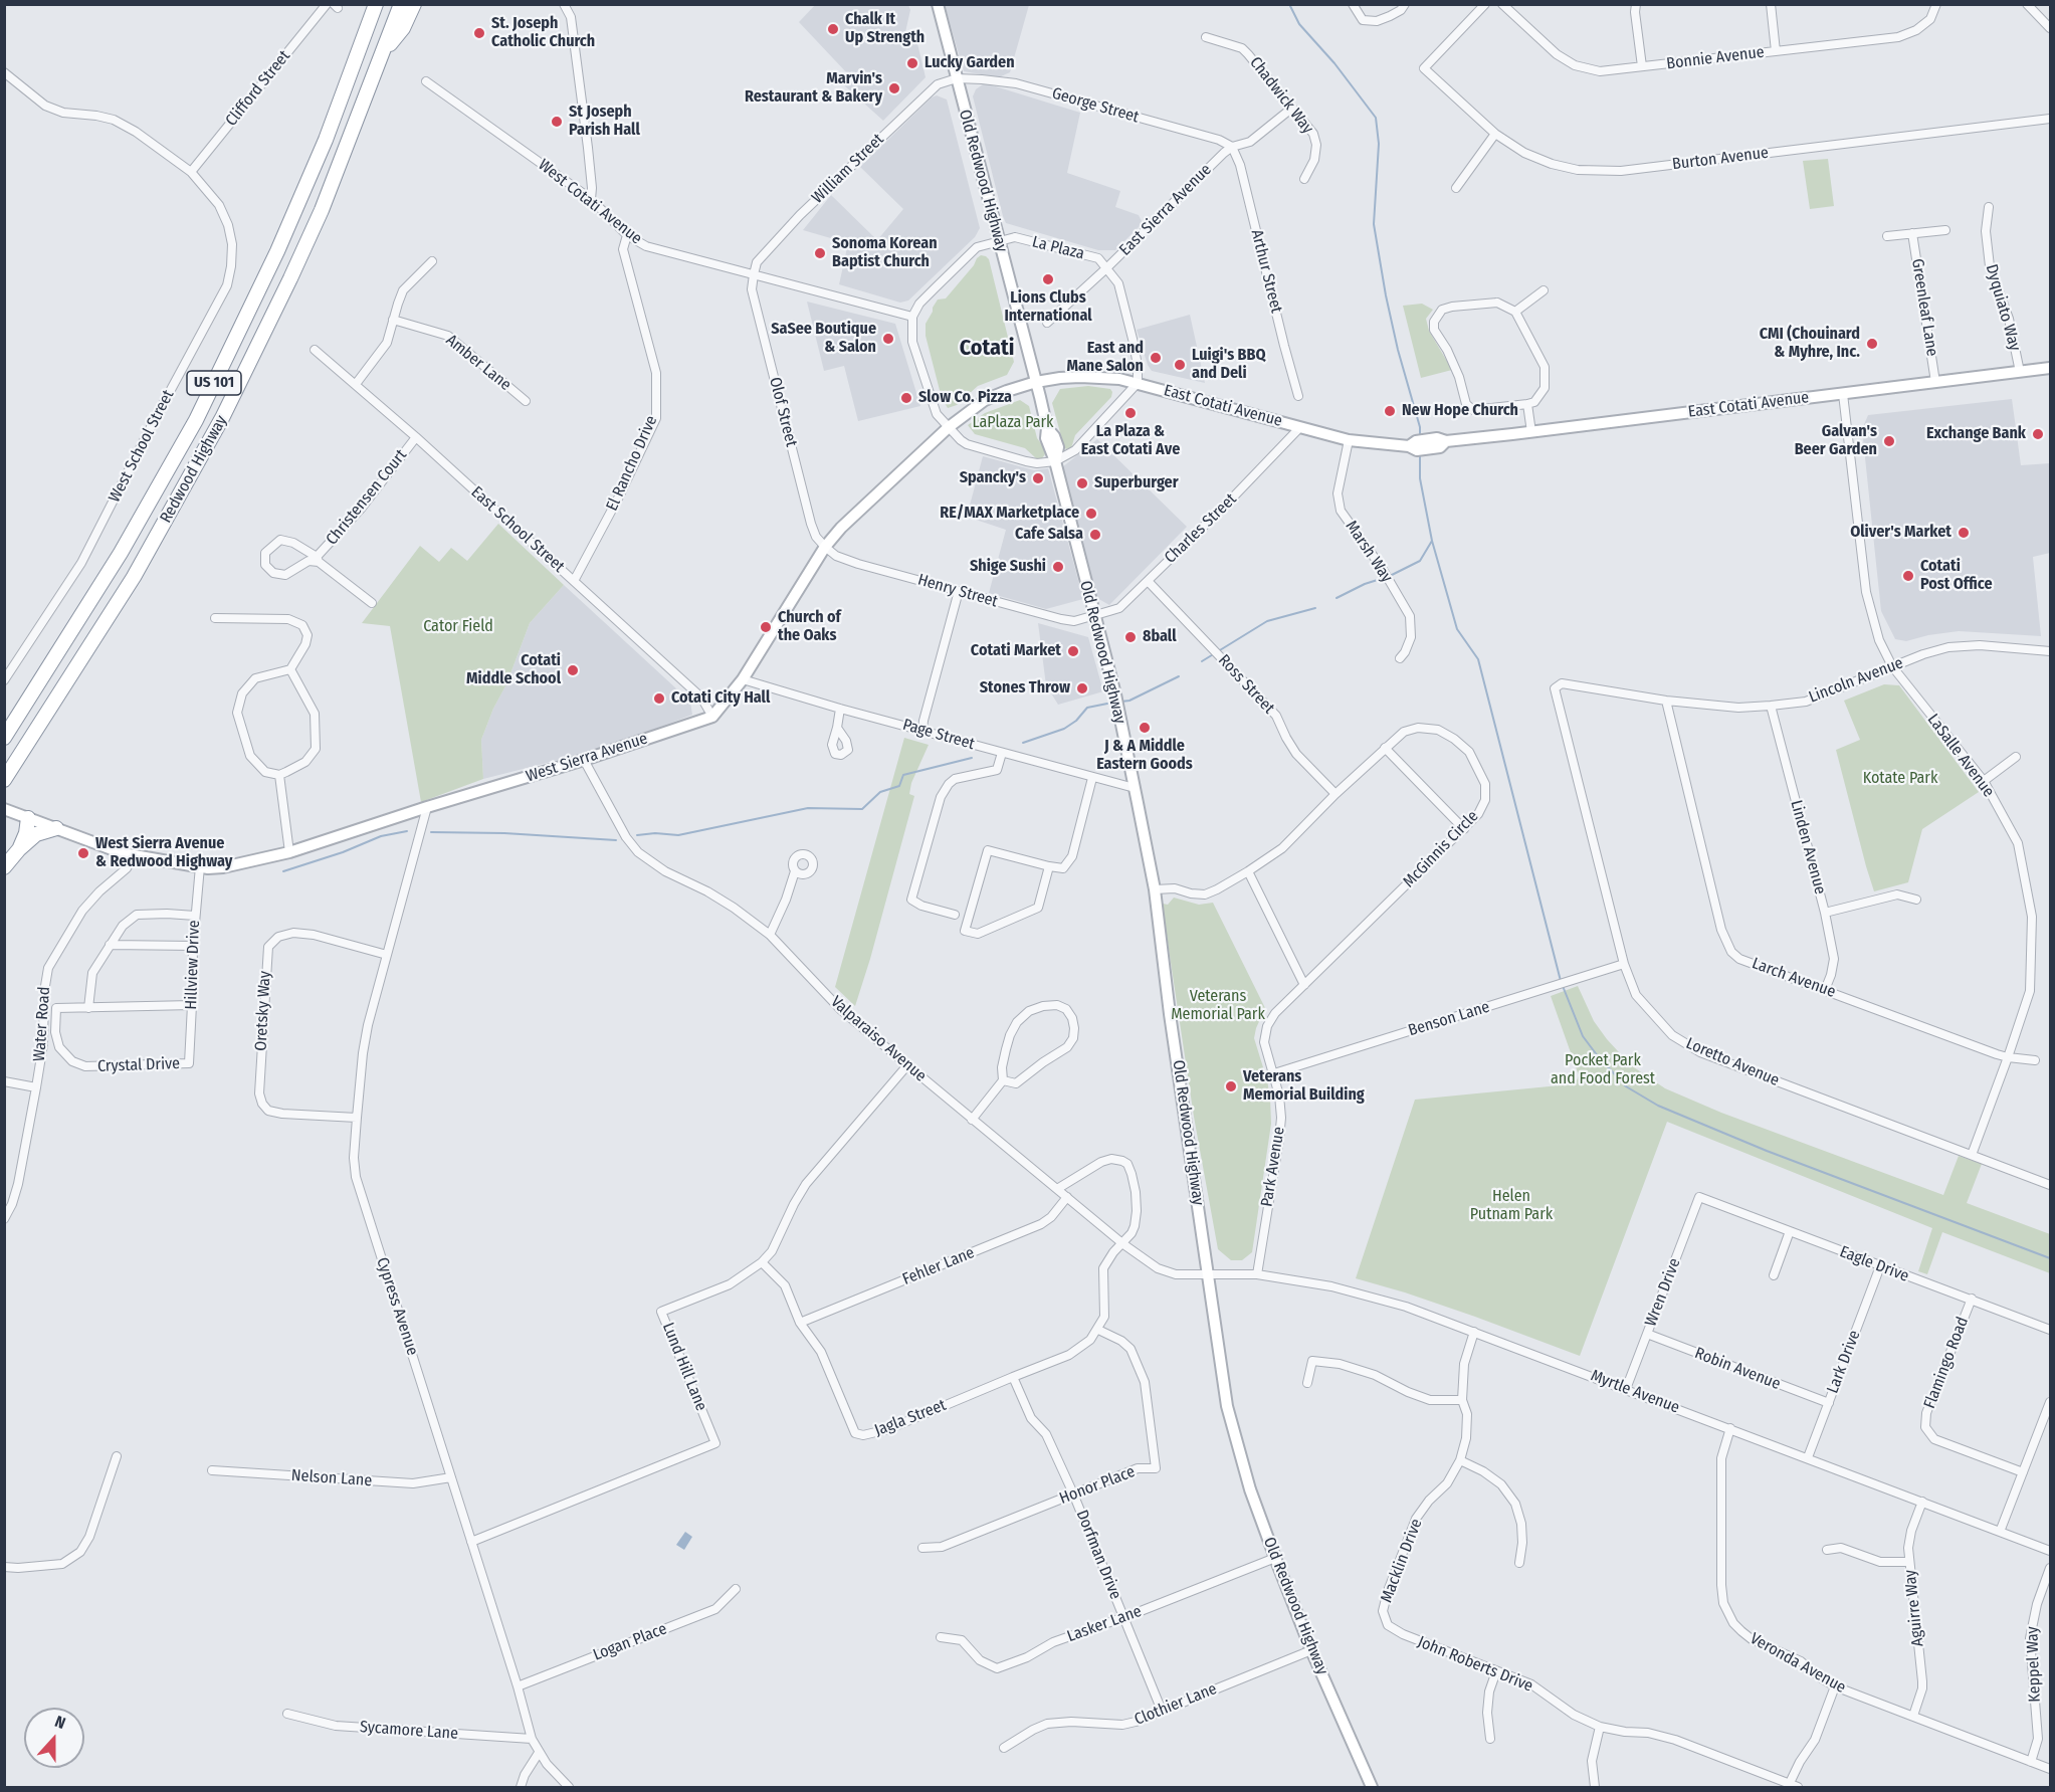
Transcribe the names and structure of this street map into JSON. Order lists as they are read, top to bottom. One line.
{"streets":{"highway":["US 101","Redwood Highway"],"main road":["Old Redwood Highway","East Cotati Avenue","West Sierra Avenue"],"street":["Bonnie Avenue","Clifford Street","Chadwick Way","George Street","Burton Avenue","William Street","West Cotati Avenue","East Sierra Avenue","La Plaza","Arthur Street","Greenleaf Lane","Dyquiato Way","Amber Lane","Olof Street","West School Street","El Rancho Drive","Christensen Court","Charles Street","East School Street","Marsh Way","Henry Street","Lincoln Avenue","Ross Street","Page Street","LaSalle Avenue","Linden Avenue","McGinnis Circle","Hillview Drive","Larch Avenue","Oretsky Way","Benson Lane","Water Road","Valparaiso Avenue","Loretto Avenue","Crystal Drive","Park Avenue","Eagle Drive","Fehler Lane","Wren Drive","Cypress Avenue","Lark Drive","Flamingo Road","Lund Hill Lane","Robin Avenue","Myrtle Avenue","Jagla Street","Nelson Lane","Honor Place","Dorfman Drive","Macklin Drive","Aguirre Way","Lasker Lane","Logan Place","Veronda Avenue","John Roberts Drive","Keppel Way","Clothier Lane","Sycamore Lane"]},"crossings":[["Clifford Street","West School Street"],["Chadwick Way","East Sierra Avenue"],["George Street","William Street"],["George Street","Old Redwood Highway"],["George Street","East Sierra Avenue"],["George Street","Arthur Street"],["William Street","Old Redwood Highway"],["William Street","West Cotati Avenue"],["William Street","Olof Street"],["Old Redwood Highway","La Plaza"],["Old Redwood Highway","East Cotati Avenue"],["Old Redwood Highway","Charles Street"],["Old Redwood Highway","Henry Street"],["Old Redwood Highway","Page Street"],["Old Redwood Highway","West Sierra Avenue"],["Old Redwood Highway","McGinnis Circle"],["Old Redwood Highway","Valparaiso Avenue"],["Old Redwood Highway","Myrtle Avenue"],["Old Redwood Highway","Lasker Lane"],["Old Redwood Highway","Clothier Lane"],["West Cotati Avenue","La Plaza"],["West Cotati Avenue","Olof Street"],["West Cotati Avenue","El Rancho Drive"],["East Sierra Avenue","La Plaza"],["East Sierra Avenue","Arthur Street"],["La Plaza","East Cotati Avenue"],["Greenleaf Lane","East Cotati Avenue"],["Dyquiato Way","East Cotati Avenue"],["East Cotati Avenue","Charles Street"],["East Cotati Avenue","Marsh Way"],["East Cotati Avenue","LaSalle Avenue"],["East Cotati Avenue","West Sierra Avenue"],["Olof Street","Henry Street"],["Olof Street","West Sierra Avenue"],["El Rancho Drive","East School Street"],["Christensen Court","East School Street"],["Charles Street","Henry Street"],["Charles Street","Ross Street"],["East School Street","West Sierra Avenue"],["Henry Street","West Sierra Avenue"],["Lincoln Avenue","LaSalle Avenue"],["Lincoln Avenue","Linden Avenue"],["Lincoln Avenue","Larch Avenue"],["Lincoln Avenue","Loretto Avenue"],["Ross Street","McGinnis Circle"],["Page Street","West Sierra Avenue"],["LaSalle Avenue","Larch Avenue"],["LaSalle Avenue","Loretto Avenue"],["West Sierra Avenue","Hillview Drive"],["West Sierra Avenue","Water Road"],["West Sierra Avenue","Valparaiso Avenue"],["West Sierra Avenue","Cypress Avenue"],["Linden Avenue","Larch Avenue"],["McGinnis Circle","Park Avenue"],["Hillview Drive","Crystal Drive"],["Oretsky Way","Cypress Avenue"],["Benson Lane","Loretto Avenue"],["Benson Lane","Park Avenue"],["Valparaiso Avenue","Fehler Lane"],["Valparaiso Avenue","Lund Hill Lane"],["Valparaiso Avenue","Myrtle Avenue"],["Park Avenue","Myrtle Avenue"],["Eagle Drive","Wren Drive"],["Eagle Drive","Lark Drive"],["Eagle Drive","Flamingo Road"],["Fehler Lane","Jagla Street"],["Wren Drive","Robin Avenue"],["Wren Drive","Myrtle Avenue"],["Cypress Avenue","Lund Hill Lane"],["Cypress Avenue","Nelson Lane"],["Cypress Avenue","Logan Place"],["Cypress Avenue","Sycamore Lane"],["Lark Drive","Robin Avenue"],["Lark Drive","Myrtle Avenue"],["Myrtle Avenue","Macklin Drive"],["Myrtle Avenue","Aguirre Way"],["Myrtle Avenue","Veronda Avenue"],["Jagla Street","Honor Place"],["Jagla Street","Dorfman Drive"],["Honor Place","Dorfman Drive"],["Dorfman Drive","Lasker Lane"],["Dorfman Drive","Clothier Lane"],["Macklin Drive","John Roberts Drive"],["Aguirre Way","Veronda Avenue"],["Veronda Avenue","Keppel Way"]],"districts":["Cotati"],"parks":["LaPlaza Park","Cator Field","Kotate Park","Veterans Memorial Park","Pocket Park and Food Forest","Helen Putnam Park"],"places":["Chalk It Up Strength","St. Joseph Catholic Church","Lucky Garden","Marvin's Restaurant & Bakery","St Joseph Parish Hall","Sonoma Korean Baptist Church","Lions Clubs International","SaSee Boutique & Salon","CMI (Chouinard & Myhre, Inc.","East and Mane Salon","Luigi's BBQ and Deli","Slow Co. Pizza","New Hope Church","La Plaza & East Cotati Ave","Exchange Bank","Galvan's Beer Garden","Spancky's","Superburger","RE/MAX Marketplace","Oliver's Market","Cafe Salsa","Shige Sushi","Cotati Post Office","Church of the Oaks","8ball","Cotati Market","Cotati Middle School","Stones Throw","Cotati City Hall","J & A Middle Eastern Goods","West Sierra Avenue & Redwood Highway","Veterans Memorial Building"],"north":"top"}
